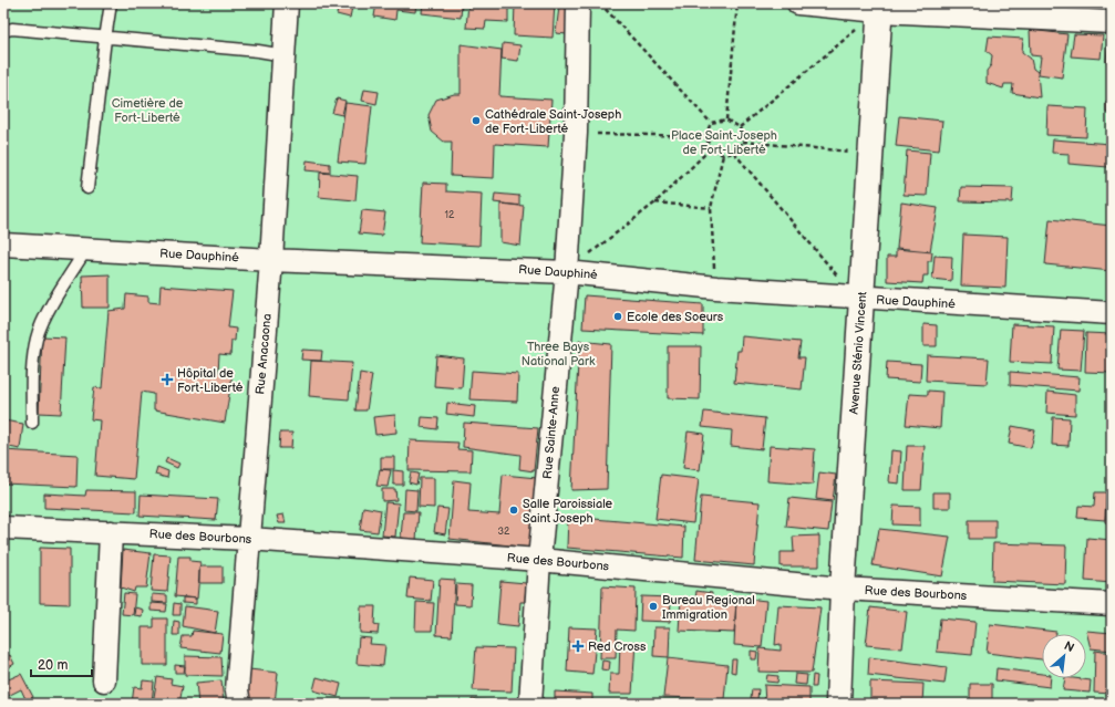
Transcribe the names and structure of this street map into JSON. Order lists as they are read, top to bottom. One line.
{"streets":{"main road":["Avenue Sténio Vincent"],"street":["Rue Dauphiné","Rue Anacaona","Rue Sainte-Anne","Rue des Bourbons"]},"crossings":[["Rue Dauphiné","Avenue Sténio Vincent"],["Rue Dauphiné","Rue Anacaona"],["Rue Dauphiné","Rue Sainte-Anne"],["Avenue Sténio Vincent","Rue des Bourbons"],["Rue Anacaona","Rue des Bourbons"],["Rue Sainte-Anne","Rue des Bourbons"]],"parks":["Cimetière de Fort-Liberté","Place Saint-Joseph de Fort-Liberté","Three Bays National Park"],"places":{"other":["Cathédrale Saint-Joseph de Fort-Liberté","Ecole des Soeurs","Salle Paroissiale Saint Joseph","Bureau Regional Immigration"],"health":["Hôpital de Fort-Liberté","Red Cross"]},"house_numbers":["12","32"],"scale_bar":"20 m","north":"top right"}
